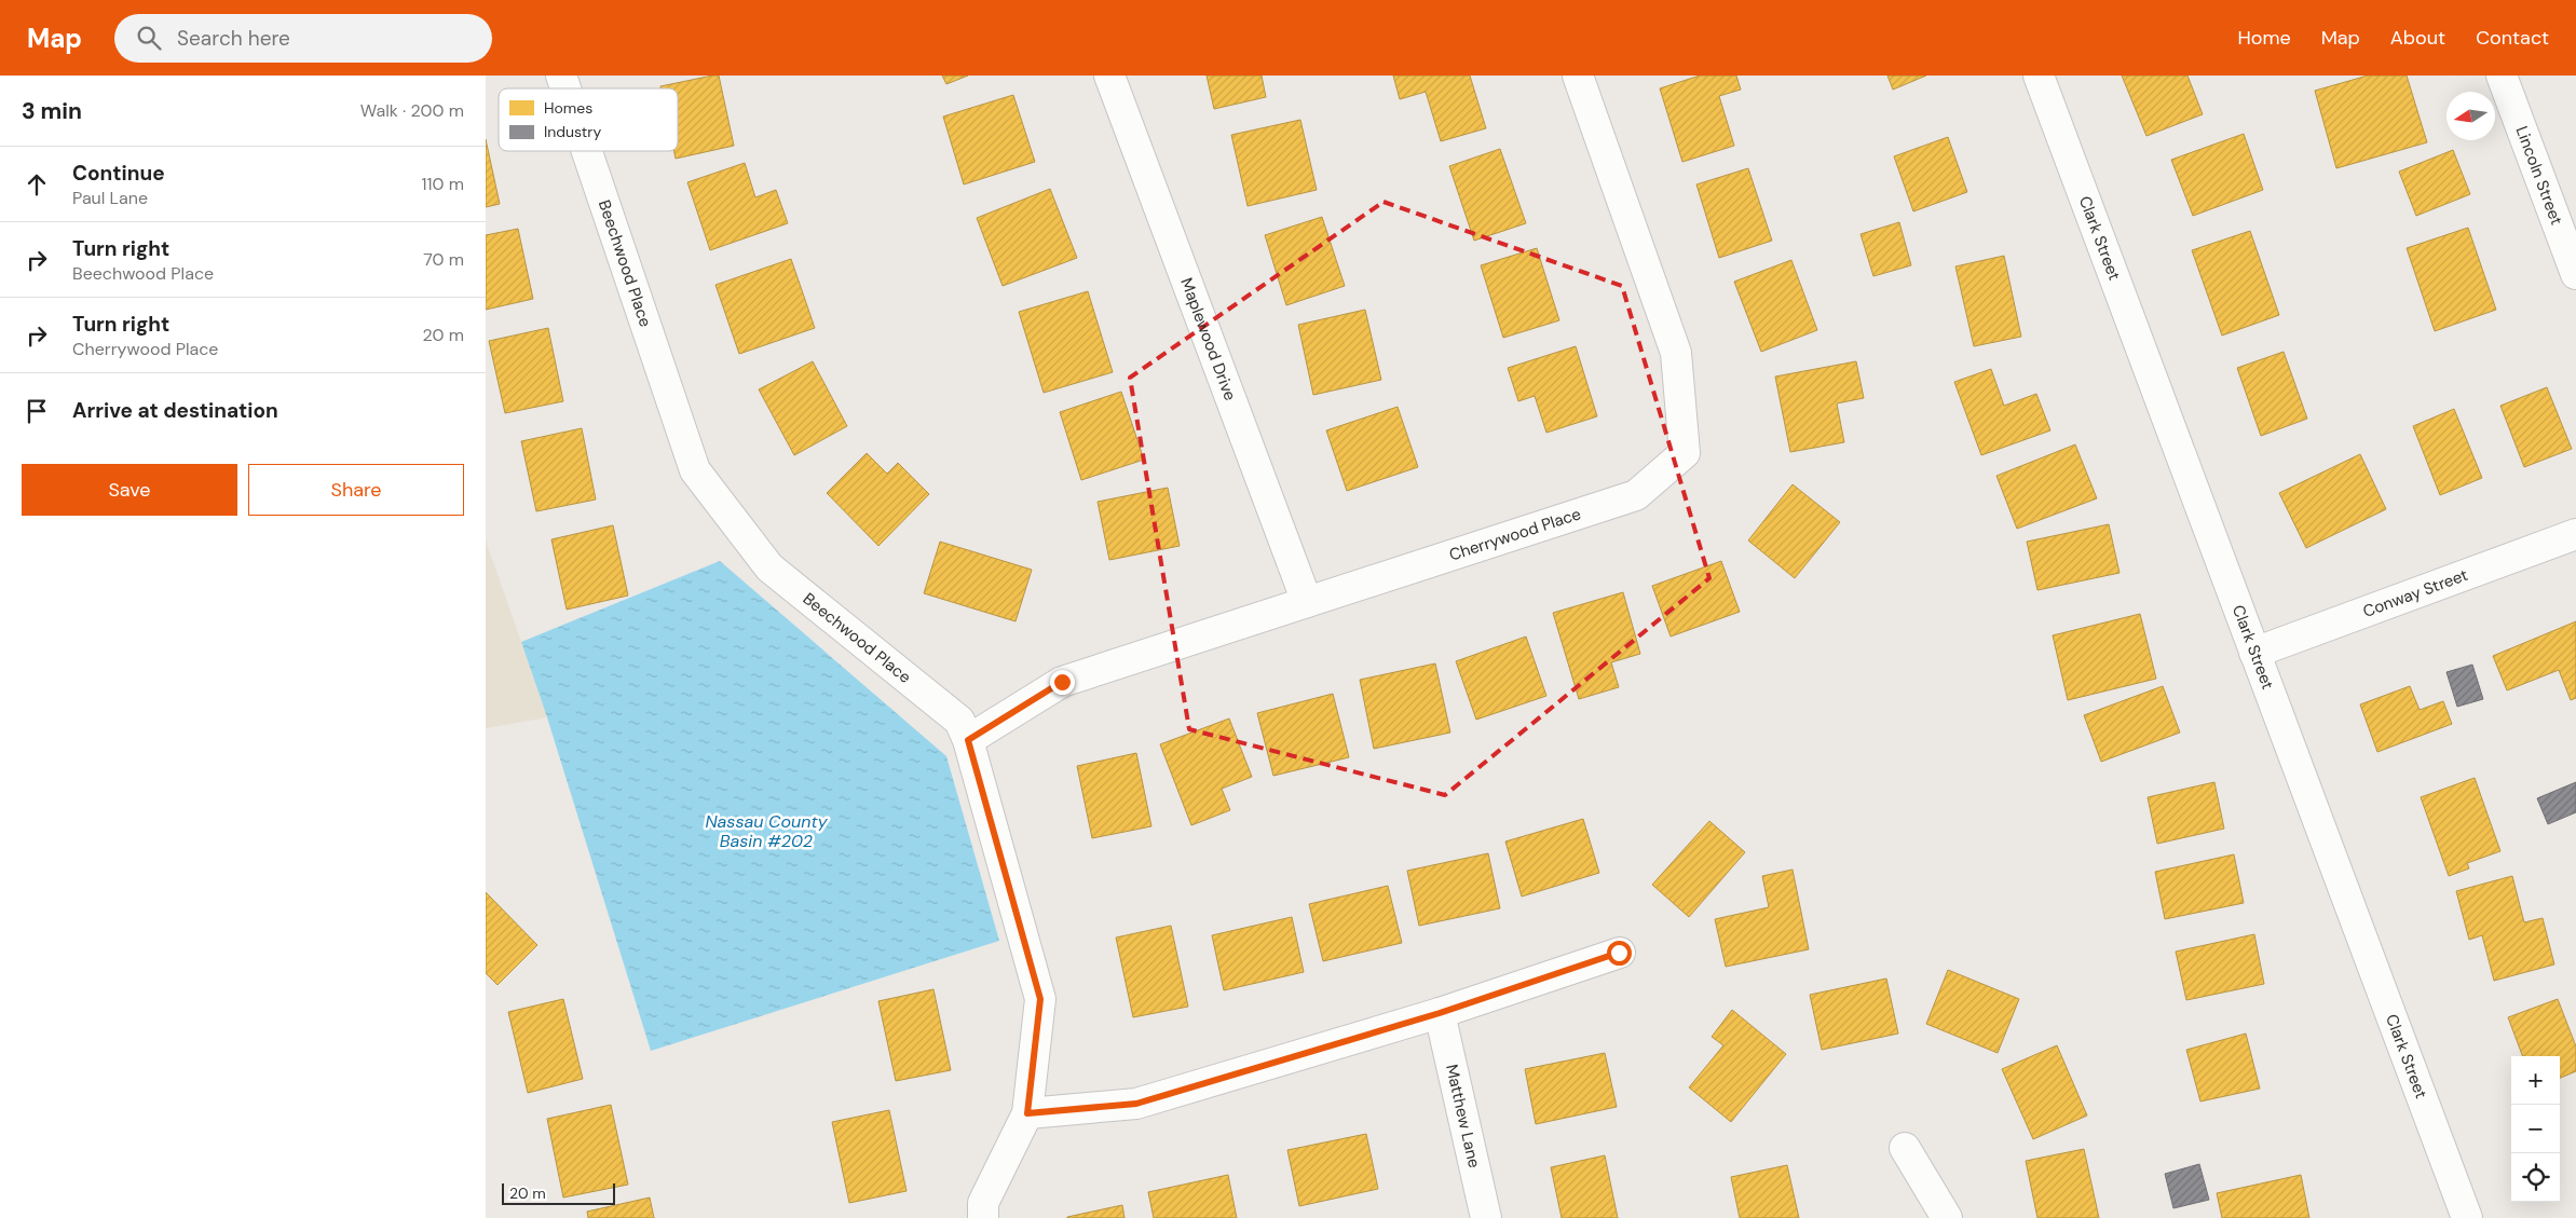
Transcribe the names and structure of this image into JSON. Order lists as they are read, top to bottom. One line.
{"streets":{"street":["Lincoln Street","Clark Street","Beechwood Place","Maplewood Drive","Cherrywood Place","Conway Street","Matthew Lane"]},"crossings":[["Clark Street","Conway Street"],["Beechwood Place","Cherrywood Place"],["Maplewood Drive","Cherrywood Place"]],"water":["Nassau County Basin #202"],"legend":["Homes","Industry"],"scale_bar":"20 m","north":"left","page":{"header":"Map","search":"Search here","nav":["Home","Map","About","Contact"],"heading":["3 min","Walk · 200 m"],"list":[["Continue","Paul Lane","110 m"],["Turn right","Beechwood Place","70 m"],["Turn right","Cherrywood Place","20 m"],"Arrive at destination"],"buttons":["Save","Share"],"map_buttons":["+","−"],"scale":"20 m"}}
